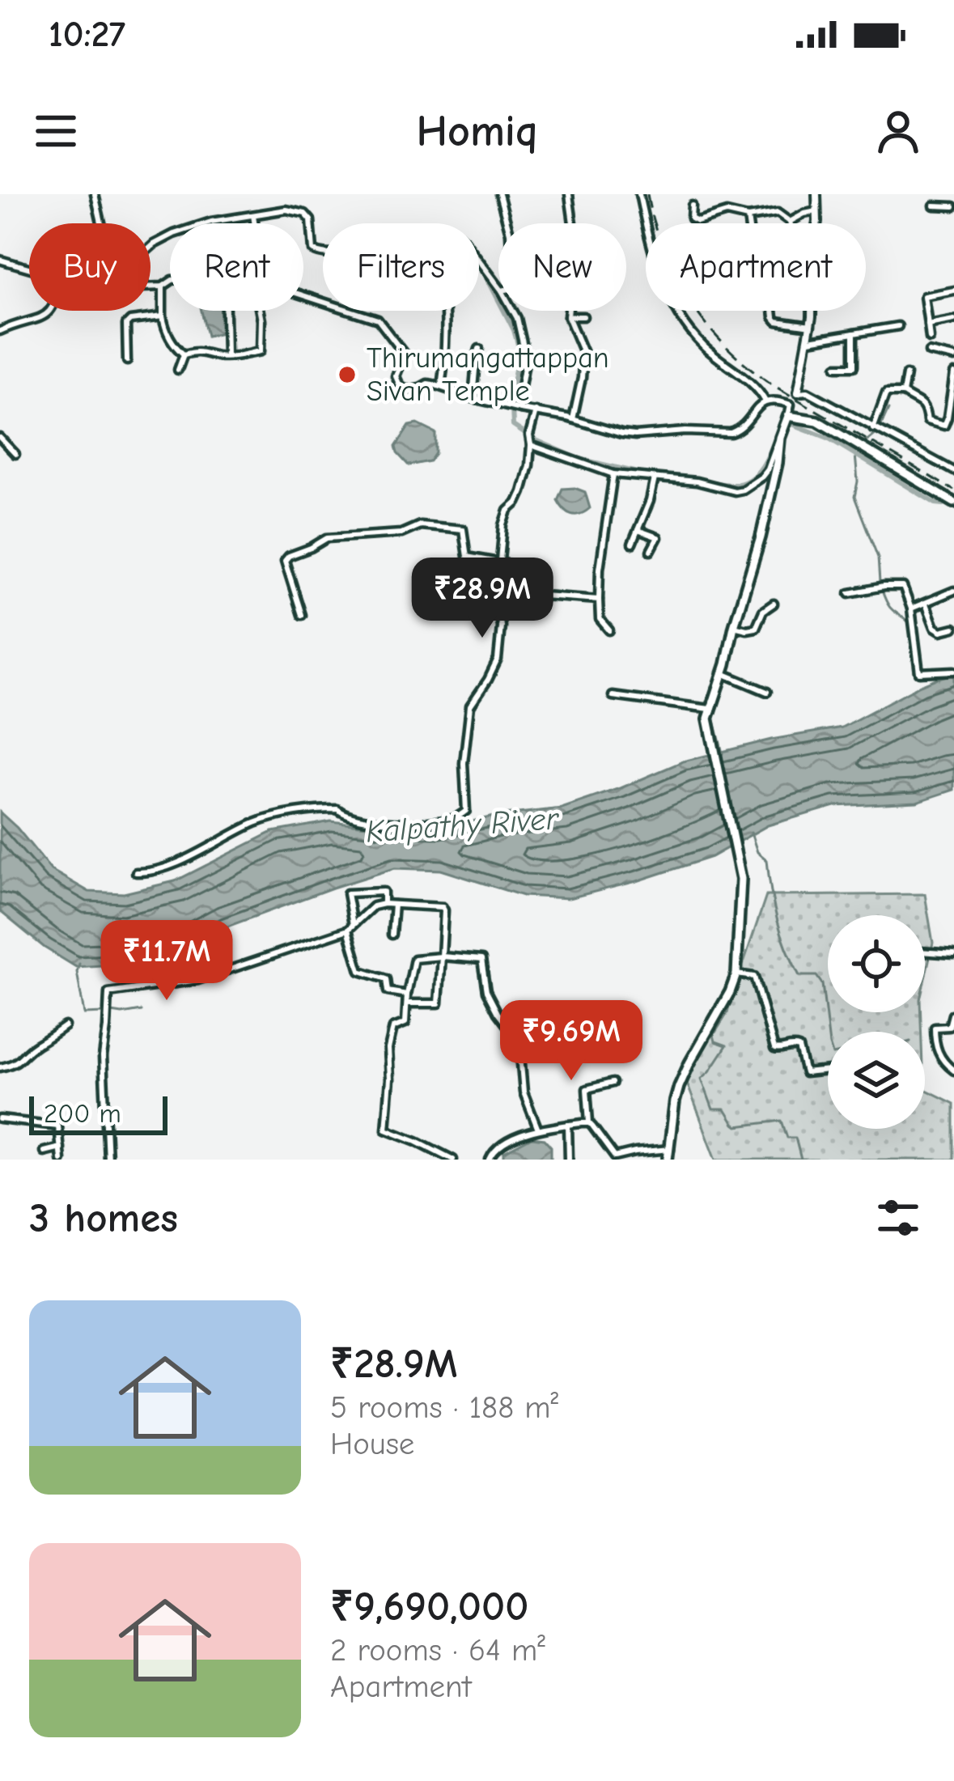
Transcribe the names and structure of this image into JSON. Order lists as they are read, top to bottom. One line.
{"water":["Kalpathy River"],"places":["Thirumangattappan Sivan Temple"],"scale_bar":"200 m","page":{"status":"10:27","header":"Homiq","chip":["Buy","Rent","Filters","New","Apartment"],"price":["₹28.9M","₹11.7M","₹9.69M"],"scale":"200 m","heading":"3 homes","list":[{"name":"₹28.9M","note":"5 rooms · 188 m² · House"},{"name":"₹9,690,000","note":"2 rooms · 64 m² · Apartment"}]}}
